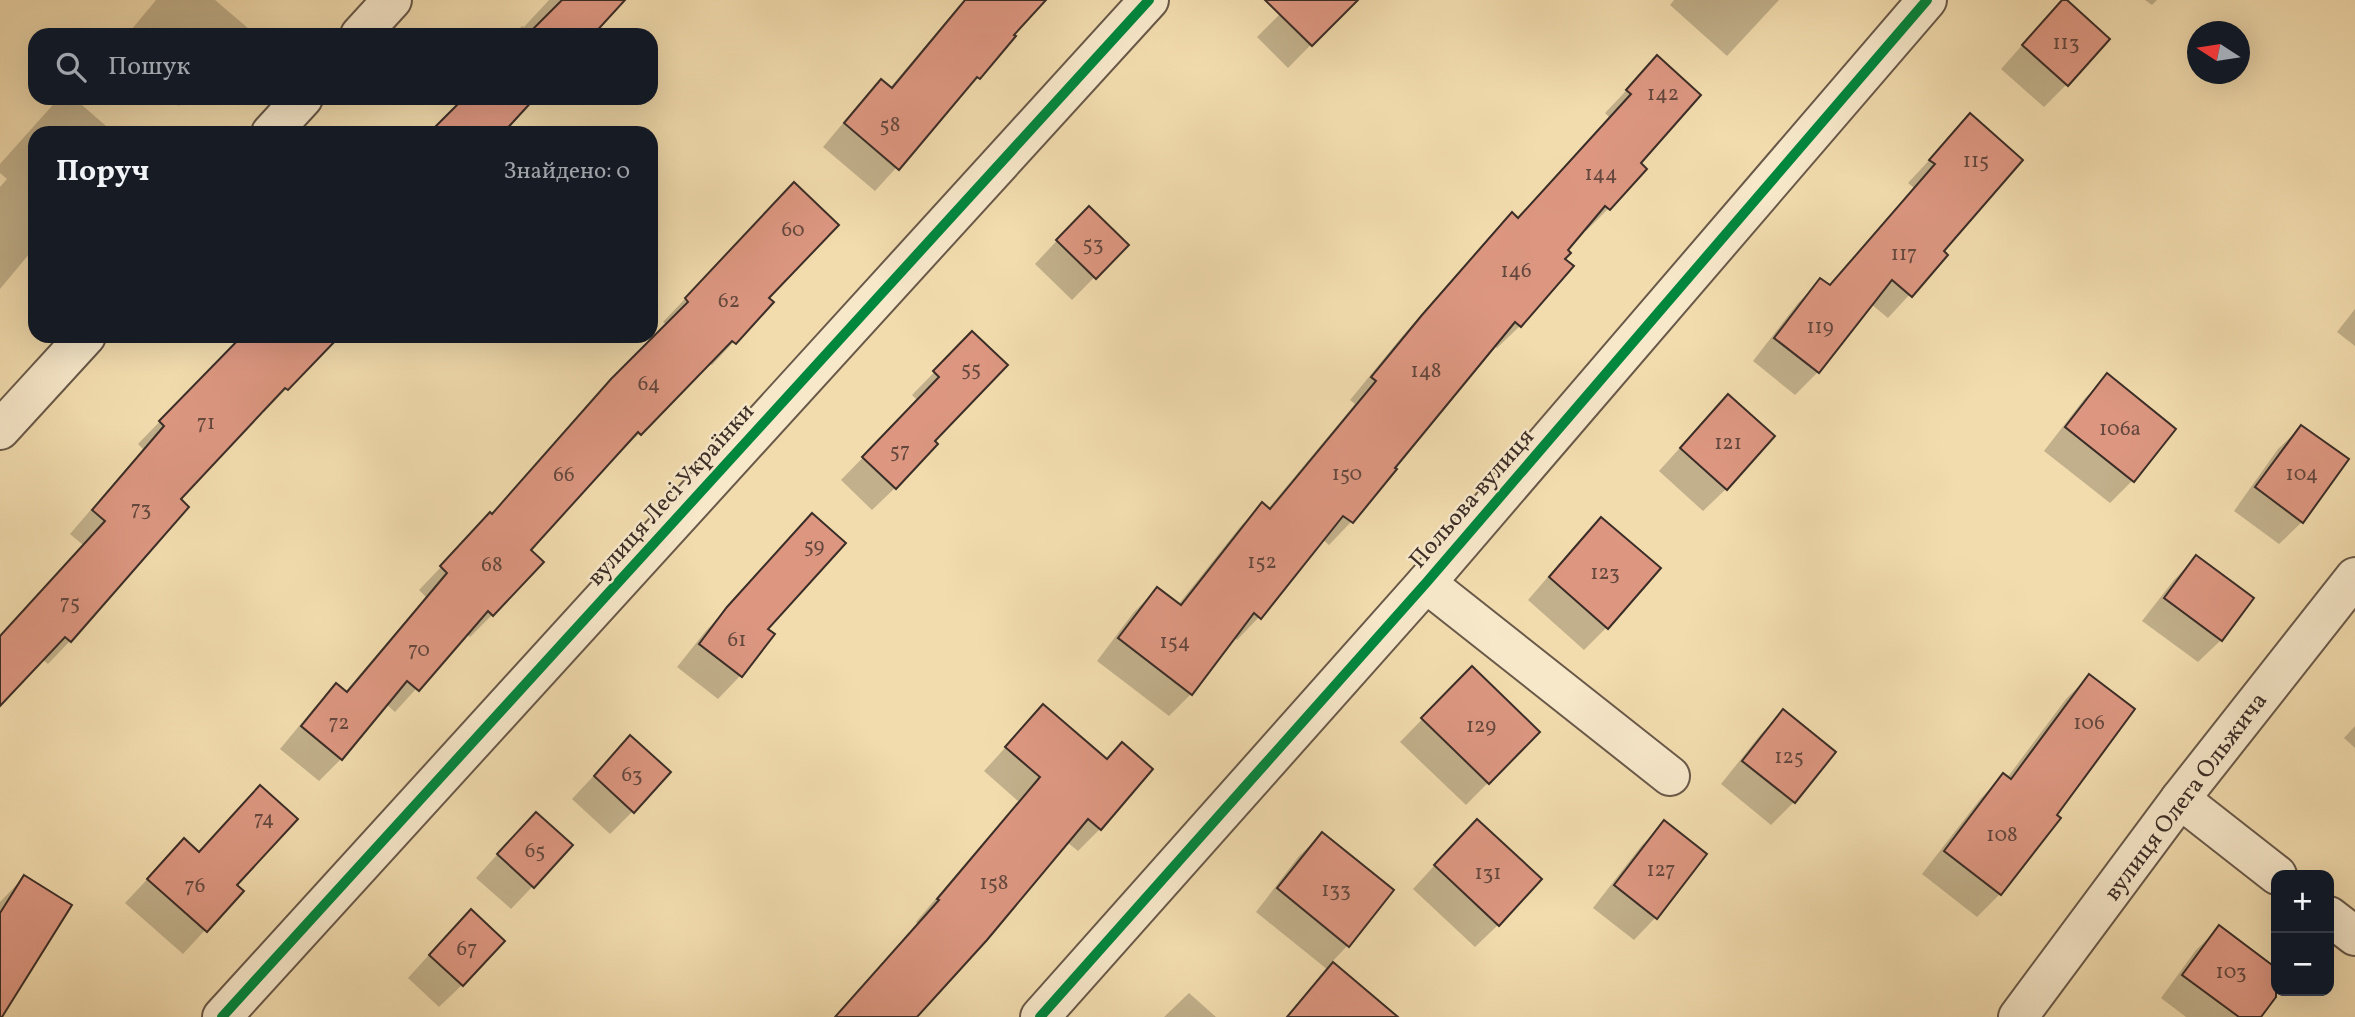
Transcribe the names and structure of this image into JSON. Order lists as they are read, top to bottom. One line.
{"streets":{"street":["вулиця Лесі Українки","Польова вулиця","вулиця Олега Ольжича"]},"house_numbers":["113","142","58","115","144","60","53","117","146","62","119","55","148","64","71","106а","121","57","150","104","66","73","59","152","68","123","75","61","154","70","72","106","129","125","63","74","108","65","127","131","158","76","133","67","103"],"north":"left","page":{"search":"Пошук","heading":["Поруч","Знайдено: 0"],"map_buttons":["+","−"]}}
